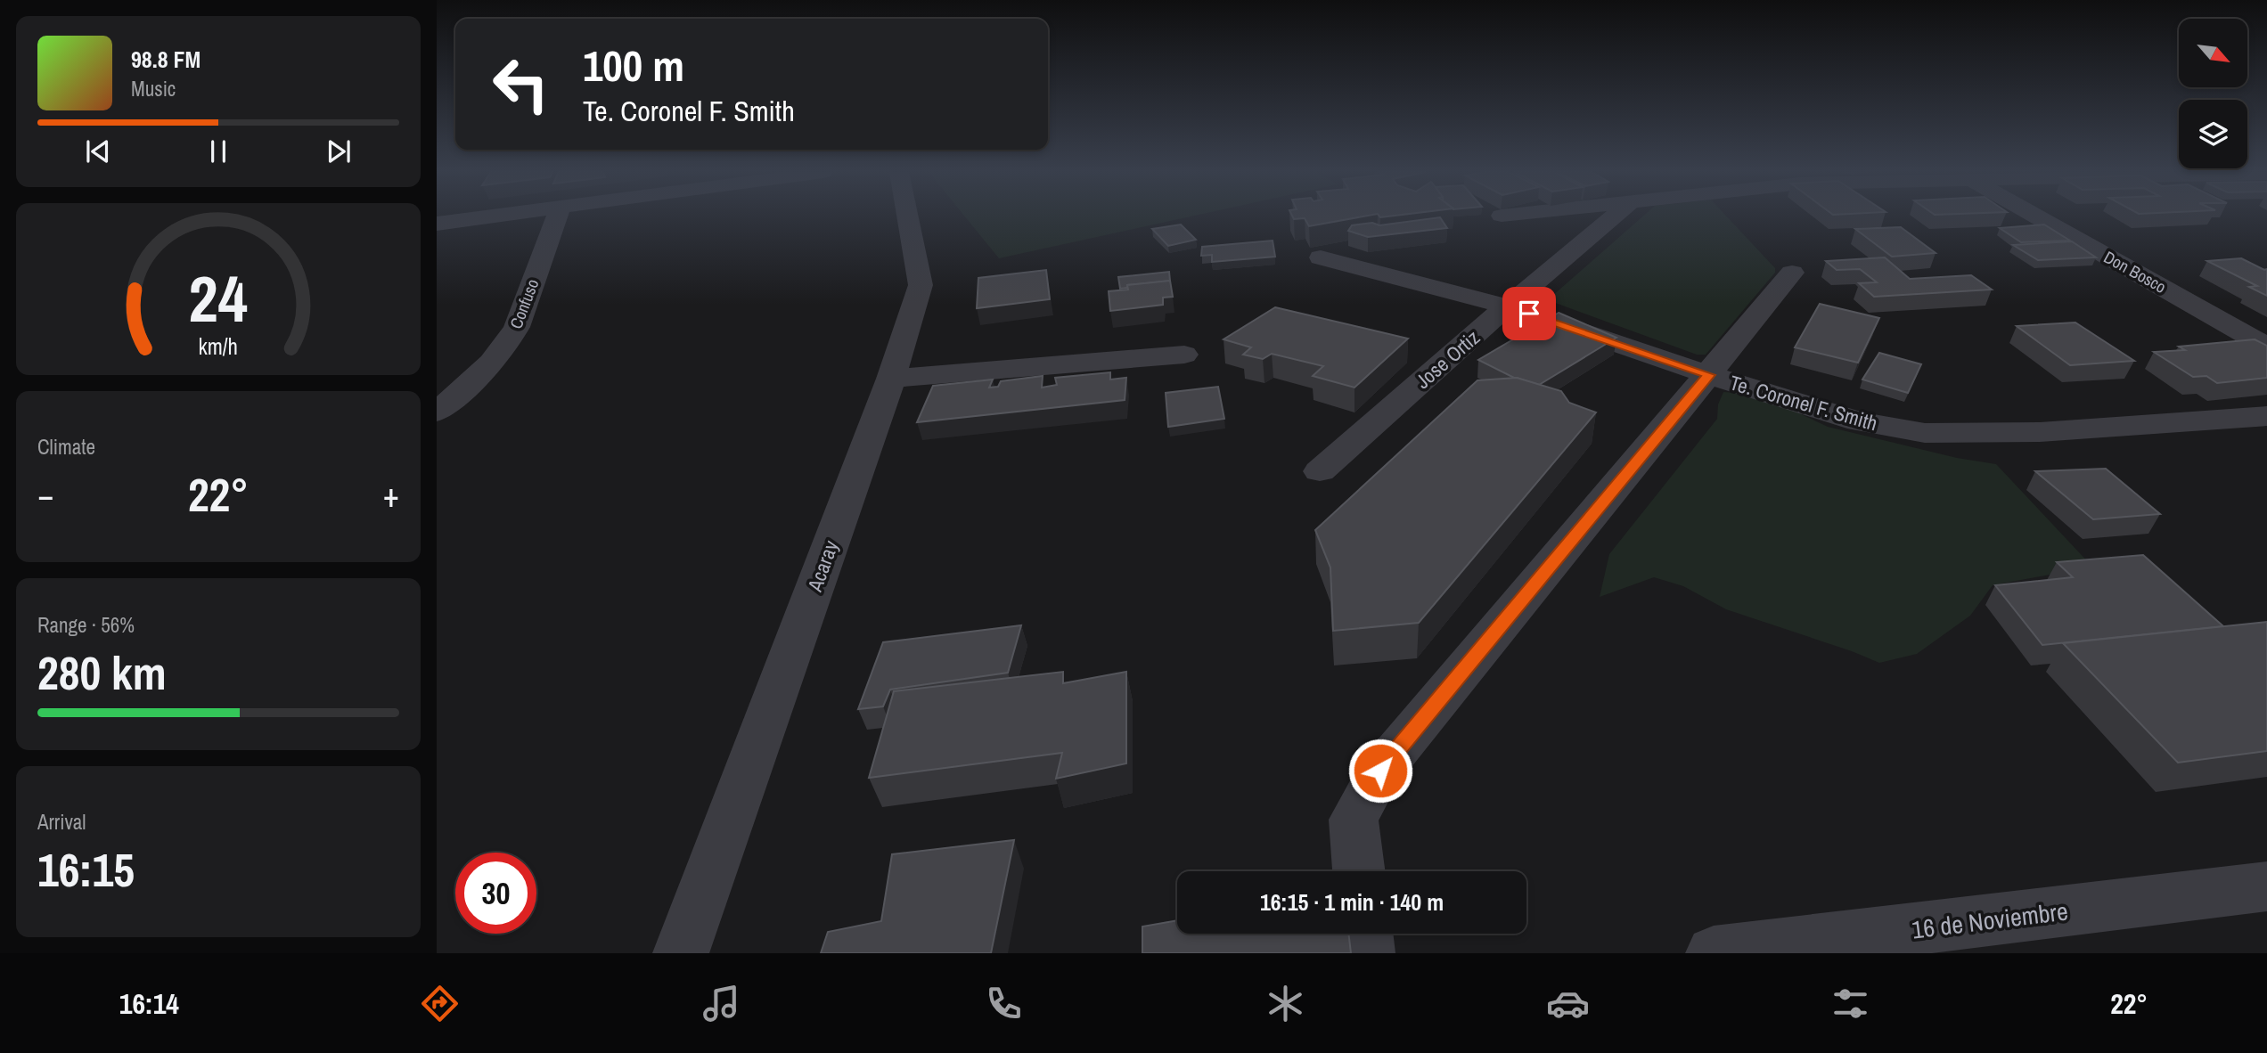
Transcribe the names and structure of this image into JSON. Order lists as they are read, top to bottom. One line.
{"streets":{"street":["Don Bosco","Confuso","Jose Ortiz","Te. Coronel F. Smith","Acaray","16 de Noviembre"]},"crossings":[["Jose Ortiz","Te. Coronel F. Smith"]],"north":"bottom right","page":{"turn":["100 m","Te. Coronel F. Smith"],"song":["98.8 FM","Music"],"tile":["Climate",["Range · 56%","280 km"],["Arrival","16:15"]],"heat":["−","22°","+"],"limit":"30","trip":"16:15 · 1 min · 140 m","tabs":["16:14","22°"],"gauge":["24","km/h"]}}
